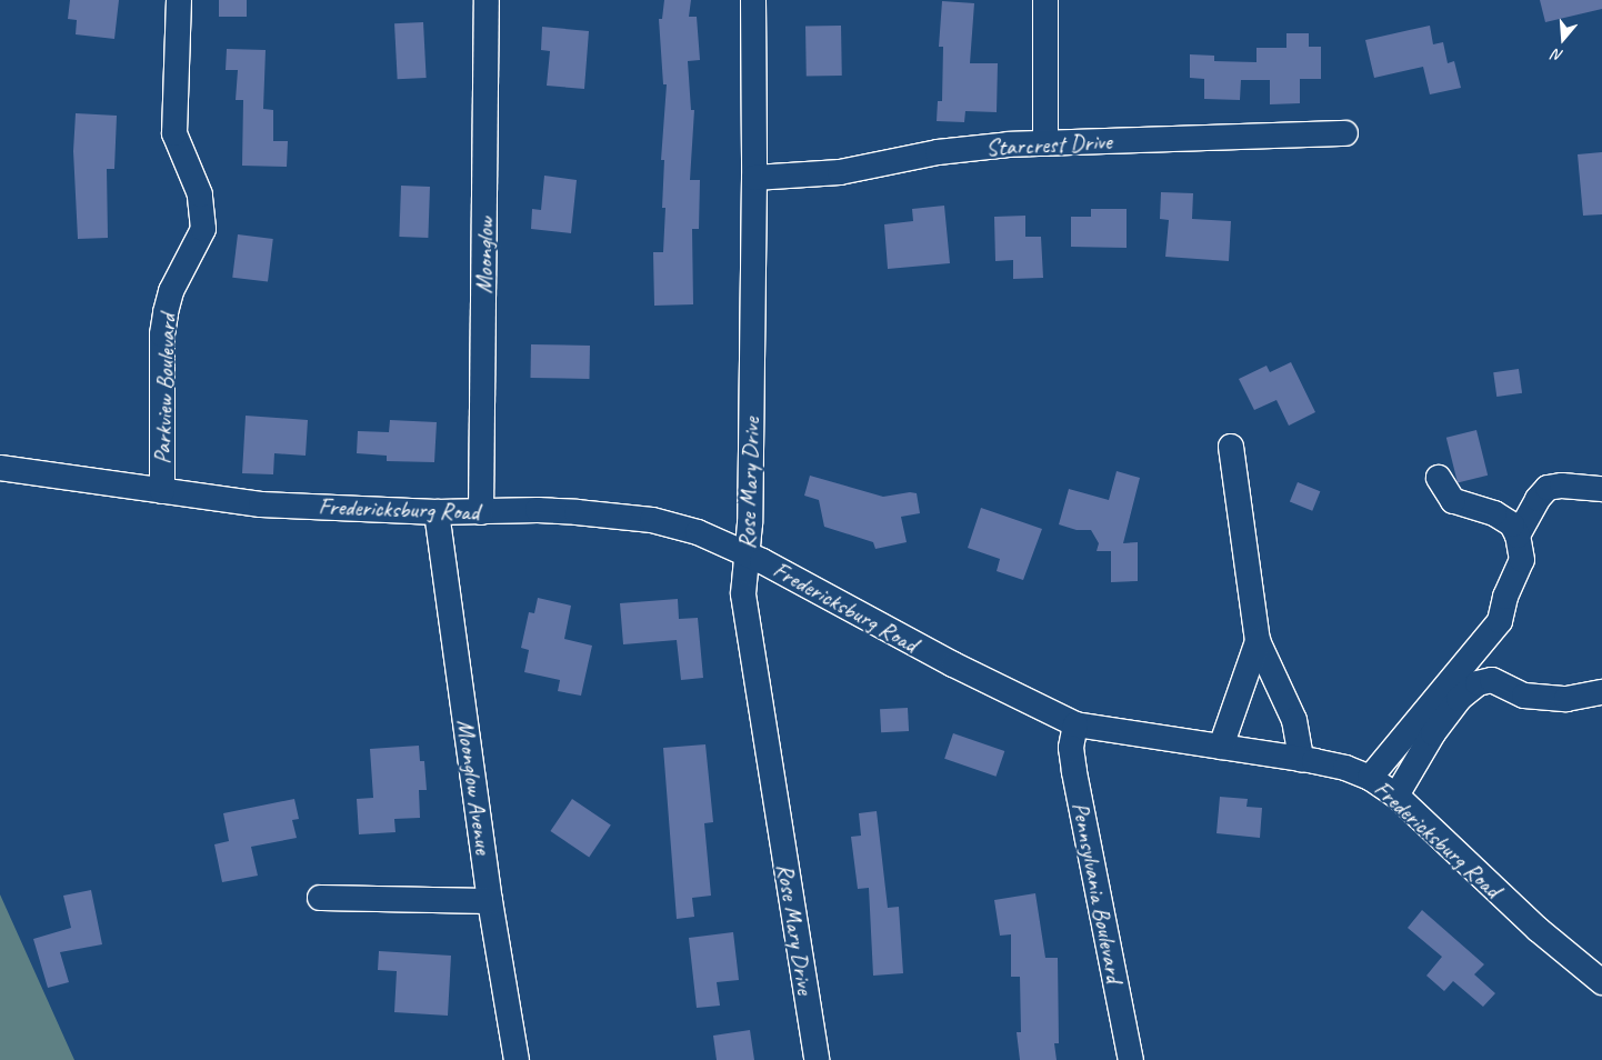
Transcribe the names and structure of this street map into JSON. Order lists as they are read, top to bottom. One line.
{"streets":{"street":["Starcrest Drive","Moonglow","Parkview Boulevard","Rose Mary Drive","Fredericksburg Road","Moonglow Avenue","Pennsylvania Boulevard"]},"crossings":[["Starcrest Drive","Rose Mary Drive"],["Moonglow","Fredericksburg Road"],["Parkview Boulevard","Fredericksburg Road"],["Rose Mary Drive","Fredericksburg Road"],["Fredericksburg Road","Moonglow Avenue"],["Fredericksburg Road","Pennsylvania Boulevard"]],"north":"bottom"}
